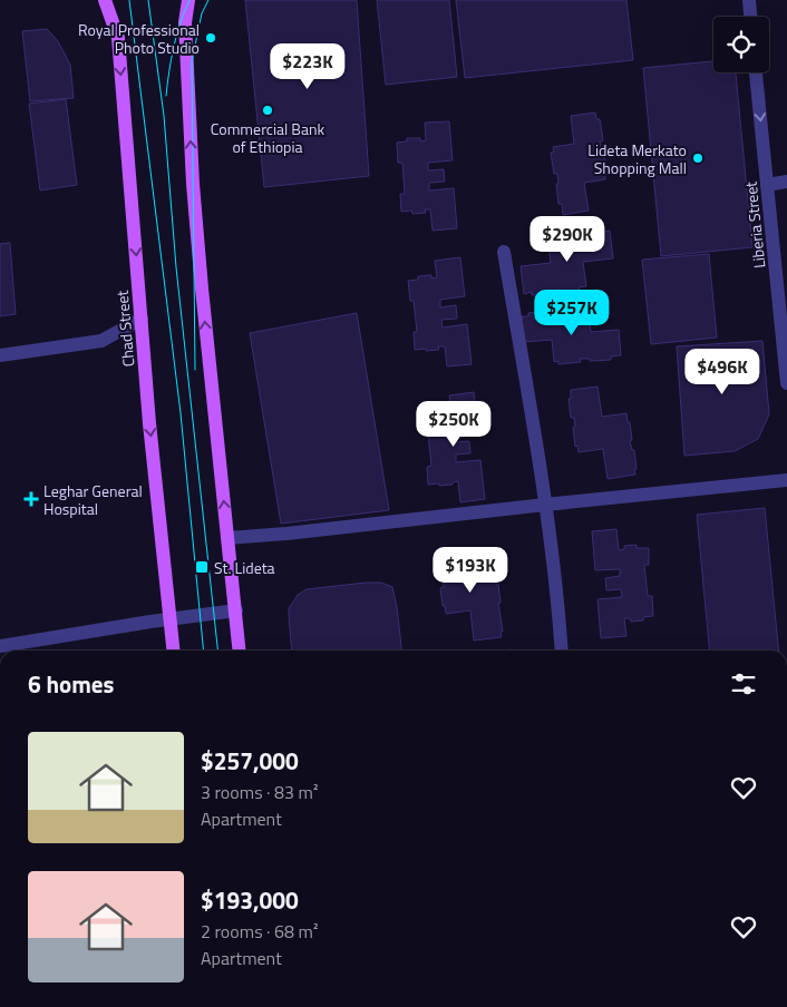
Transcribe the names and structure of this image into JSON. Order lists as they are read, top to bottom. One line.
{"streets":{"main road":["Chad Street"],"street":["Liberia Street"]},"one_way":["Liberia Street"],"places":{"other":["Royal Professional Photo Studio","Commercial Bank of Ethiopia","Lideta Merkato Shopping Mall"],"health":["Leghar General Hospital"],"transit":["St. Lideta"]},"page":{"price":["$223K","$290K","$257K","$496K","$250K","$193K"],"heading":"6 homes","list":[{"name":"$257,000","note":"3 rooms · 83 m² · Apartment"},{"name":"$193,000","note":"2 rooms · 68 m² · Apartment"}]}}
